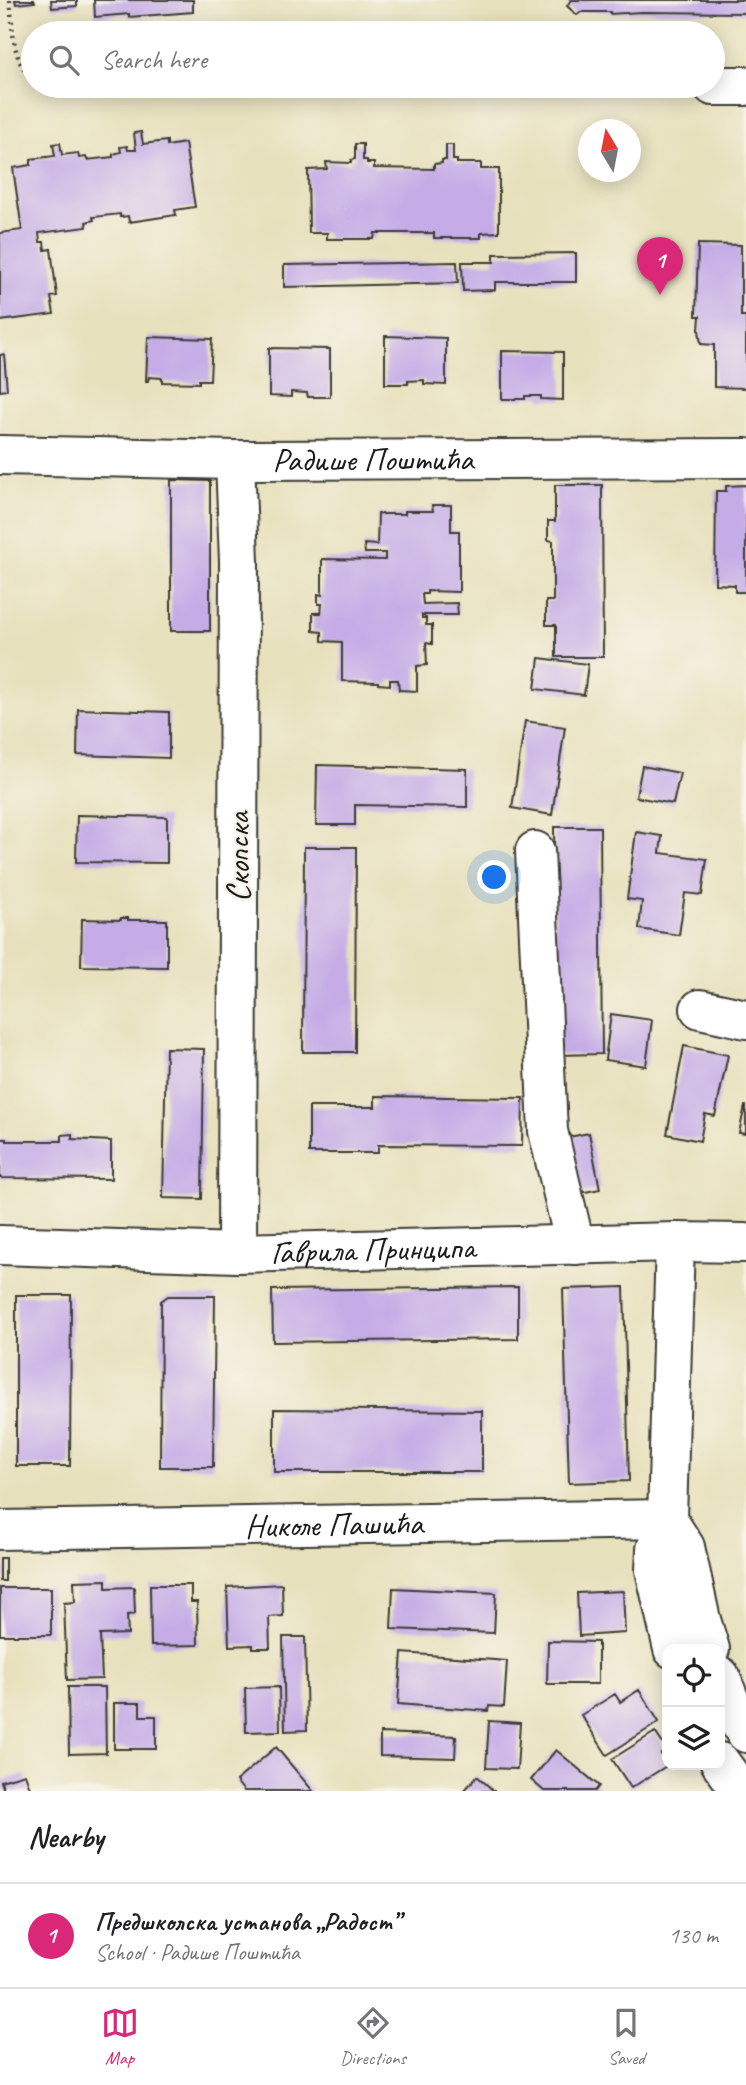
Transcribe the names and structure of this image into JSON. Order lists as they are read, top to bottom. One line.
{"streets":{"street":["Радише Поштића","Скопска","Гаврила Принципа","Николе Пашића"]},"crossings":[["Радише Поштића","Скопска"],["Скопска","Гаврила Принципа"]],"north":"top","page":{"search":"Search here","pins":"1","heading":"Nearby","list":[{"mark":"1","name":"Предшколска установа „Радост”","note":"School · Радише Поштића","value":"130 m"}],"nav":["Map","Directions","Saved"]}}
